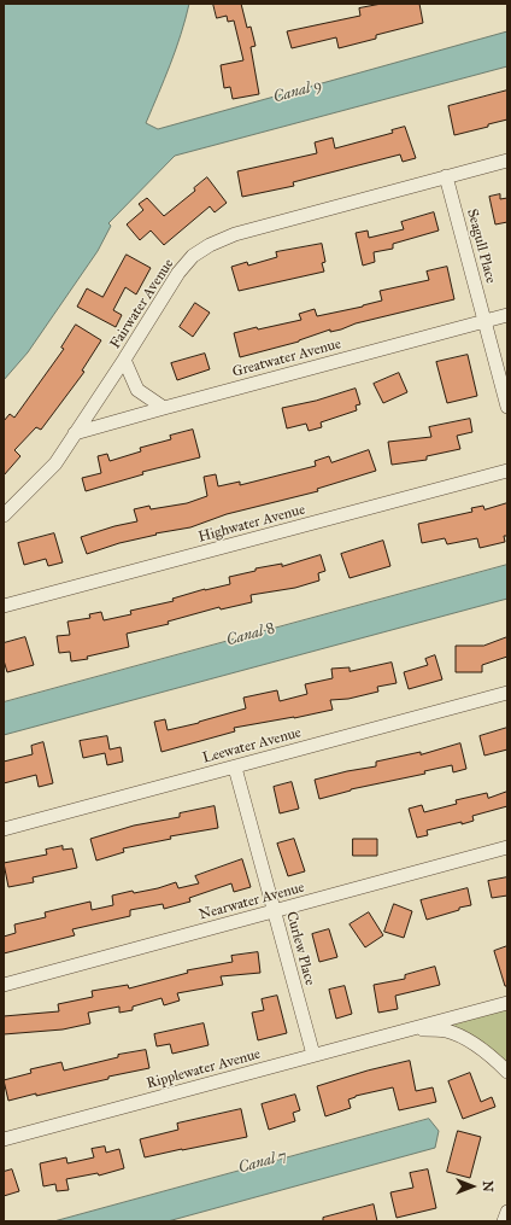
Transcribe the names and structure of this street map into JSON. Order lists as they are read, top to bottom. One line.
{"streets":{"street":["Seagull Place","Fairwater Avenue","Greatwater Avenue","Highwater Avenue","Leewater Avenue","Nearwater Avenue","Curlew Place","Ripplewater Avenue"]},"crossings":[["Seagull Place","Fairwater Avenue"],["Seagull Place","Greatwater Avenue"],["Fairwater Avenue","Greatwater Avenue"],["Leewater Avenue","Curlew Place"],["Nearwater Avenue","Curlew Place"],["Curlew Place","Ripplewater Avenue"]],"water":["Canal 9","Canal 8","Canal 7"],"north":"right"}
